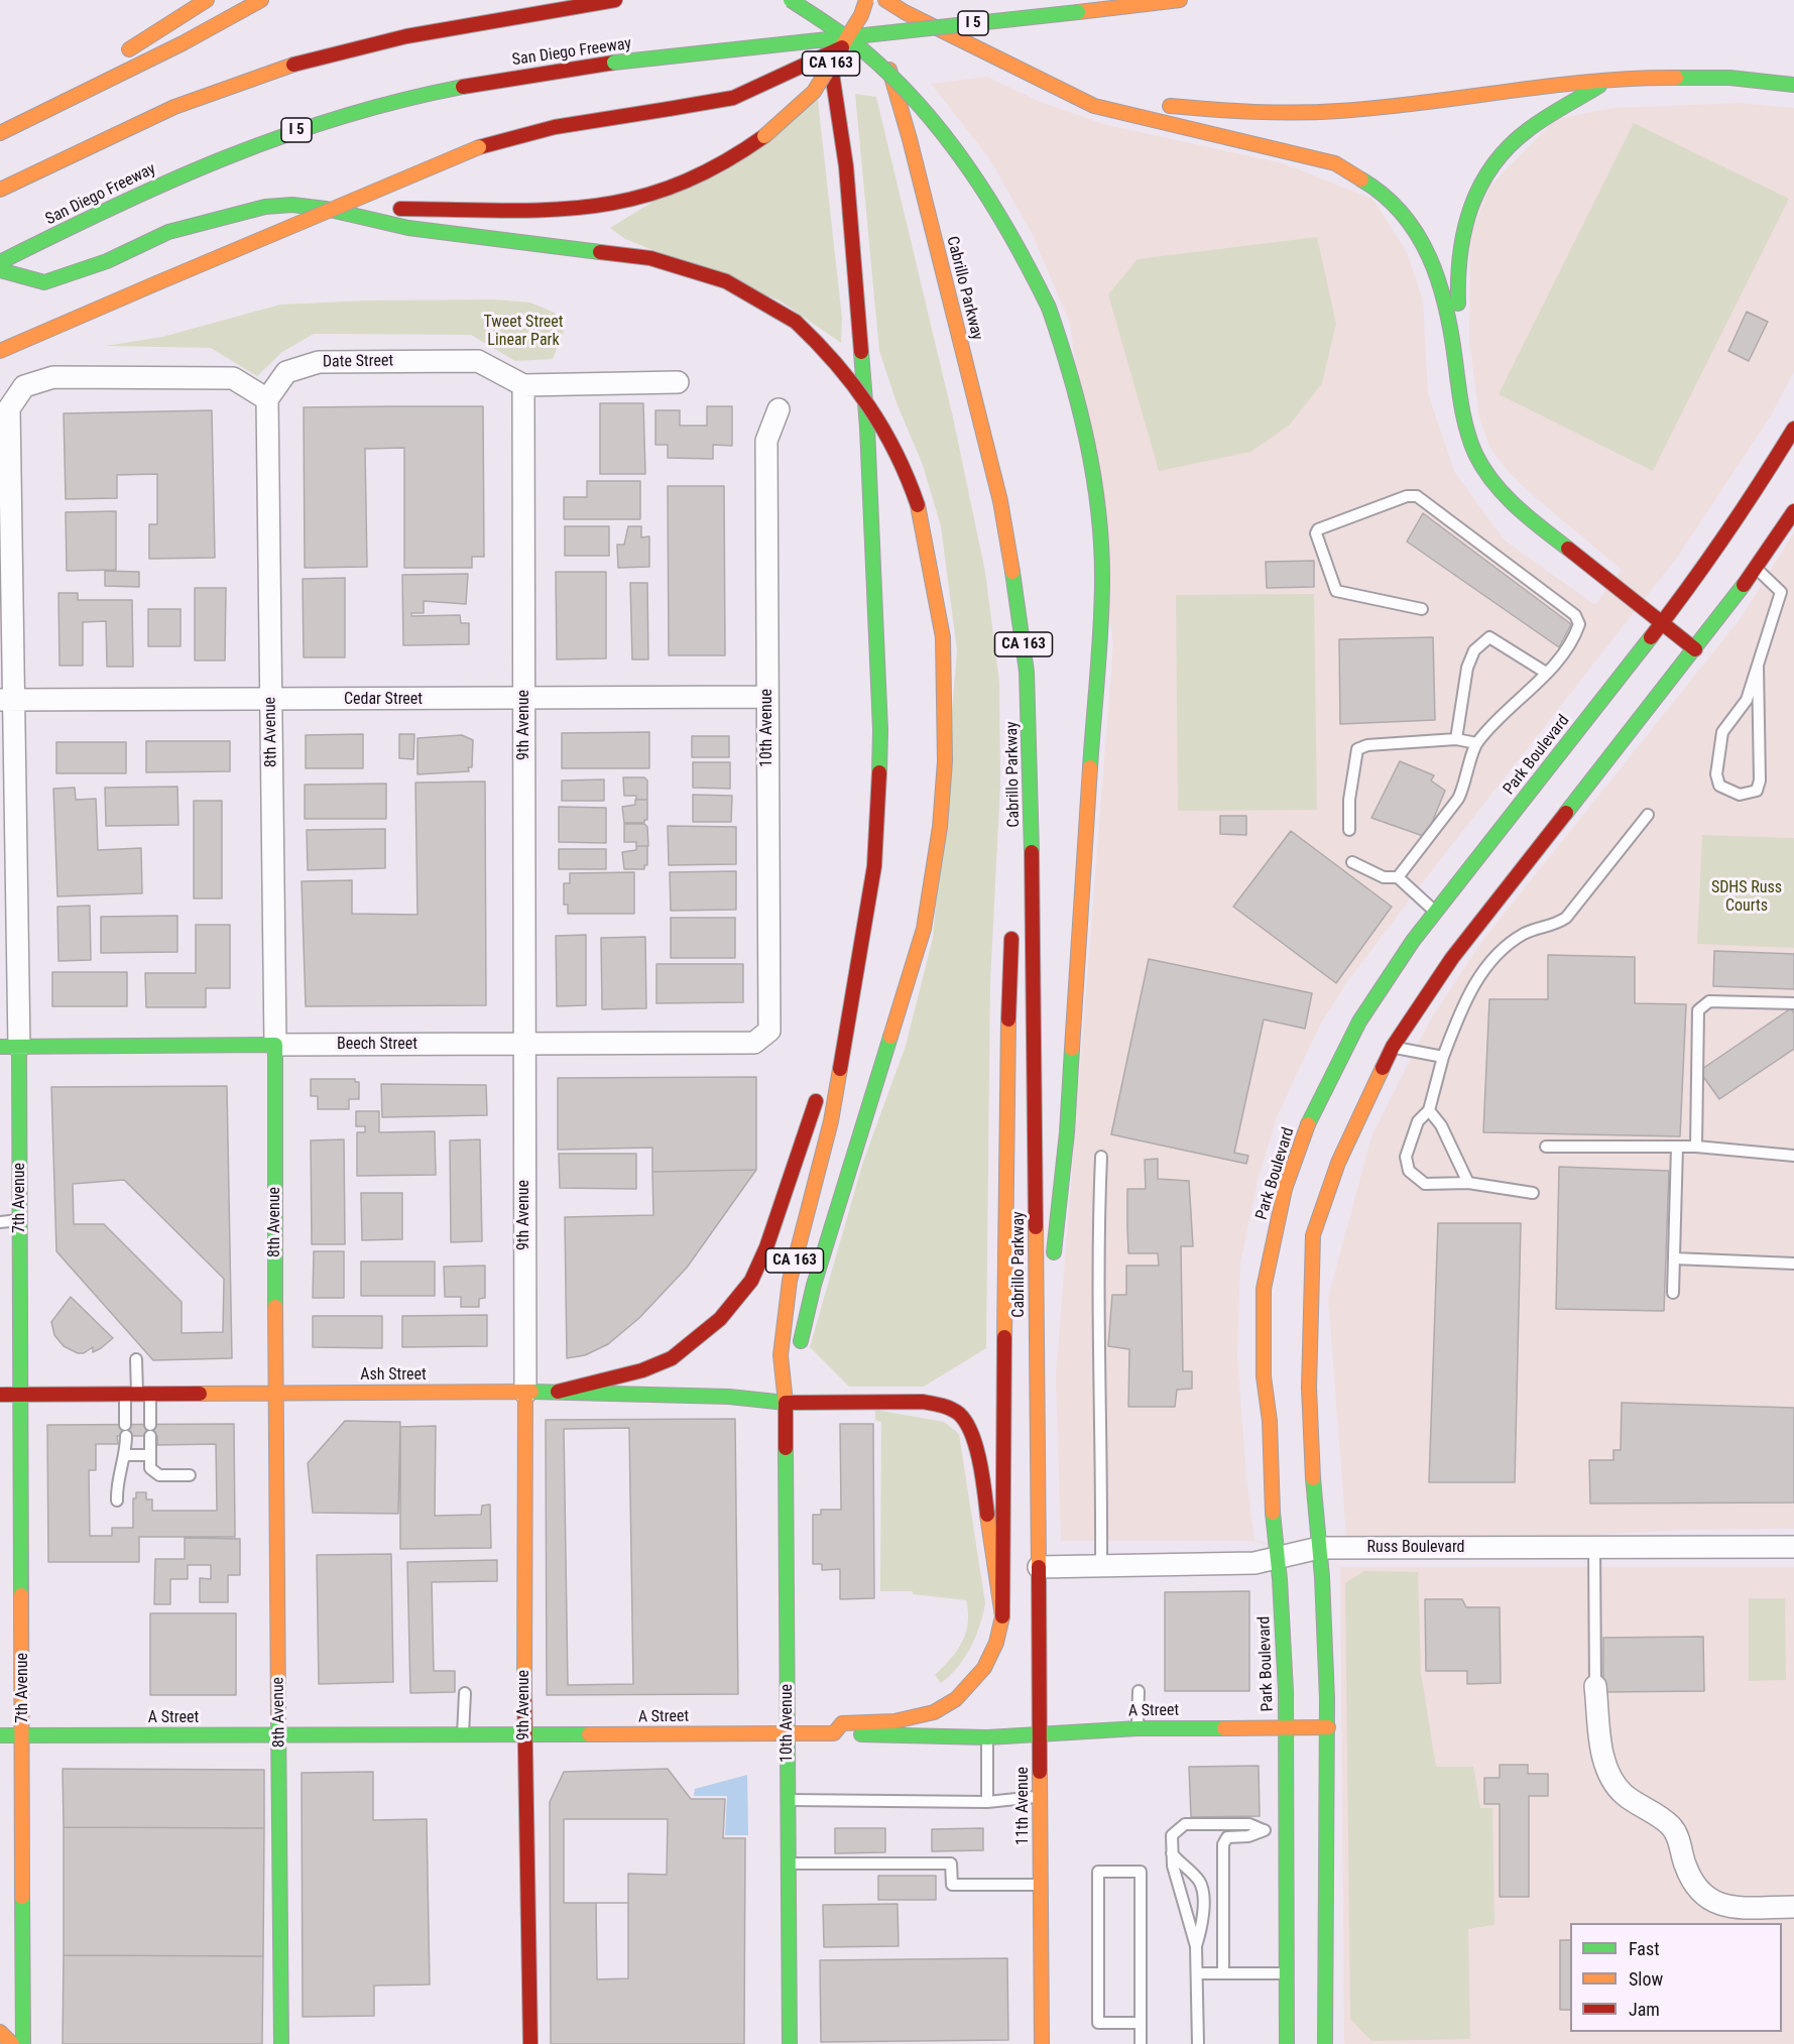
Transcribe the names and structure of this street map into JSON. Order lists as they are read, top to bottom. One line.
{"streets":{"main road":["I 5","San Diego Freeway","CA 163","Cabrillo Parkway","9th Avenue","10th Avenue","8th Avenue","Park Boulevard","Beech Street","7th Avenue","Ash Street","A Street","11th Avenue"],"street":["Date Street","Cedar Street","Russ Boulevard"]},"crossings":[["CA 163","10th Avenue"],["CA 163","Ash Street"],["Cabrillo Parkway","Russ Boulevard"],["Cabrillo Parkway","11th Avenue"],["Date Street","9th Avenue"],["Date Street","8th Avenue"],["Date Street","7th Avenue"],["Cedar Street","9th Avenue"],["Cedar Street","10th Avenue"],["Cedar Street","8th Avenue"],["Cedar Street","7th Avenue"],["9th Avenue","Beech Street"],["9th Avenue","Ash Street"],["9th Avenue","A Street"],["10th Avenue","Beech Street"],["10th Avenue","Ash Street"],["10th Avenue","A Street"],["8th Avenue","Beech Street"],["8th Avenue","7th Avenue"],["8th Avenue","Ash Street"],["8th Avenue","A Street"],["Park Boulevard","Russ Boulevard"],["Park Boulevard","A Street"],["Beech Street","7th Avenue"],["7th Avenue","Ash Street"],["7th Avenue","A Street"],["Russ Boulevard","11th Avenue"],["A Street","11th Avenue"]],"parks":["Tweet Street Linear Park","SDHS Russ Courts"],"legend":["Fast","Slow","Jam"]}
